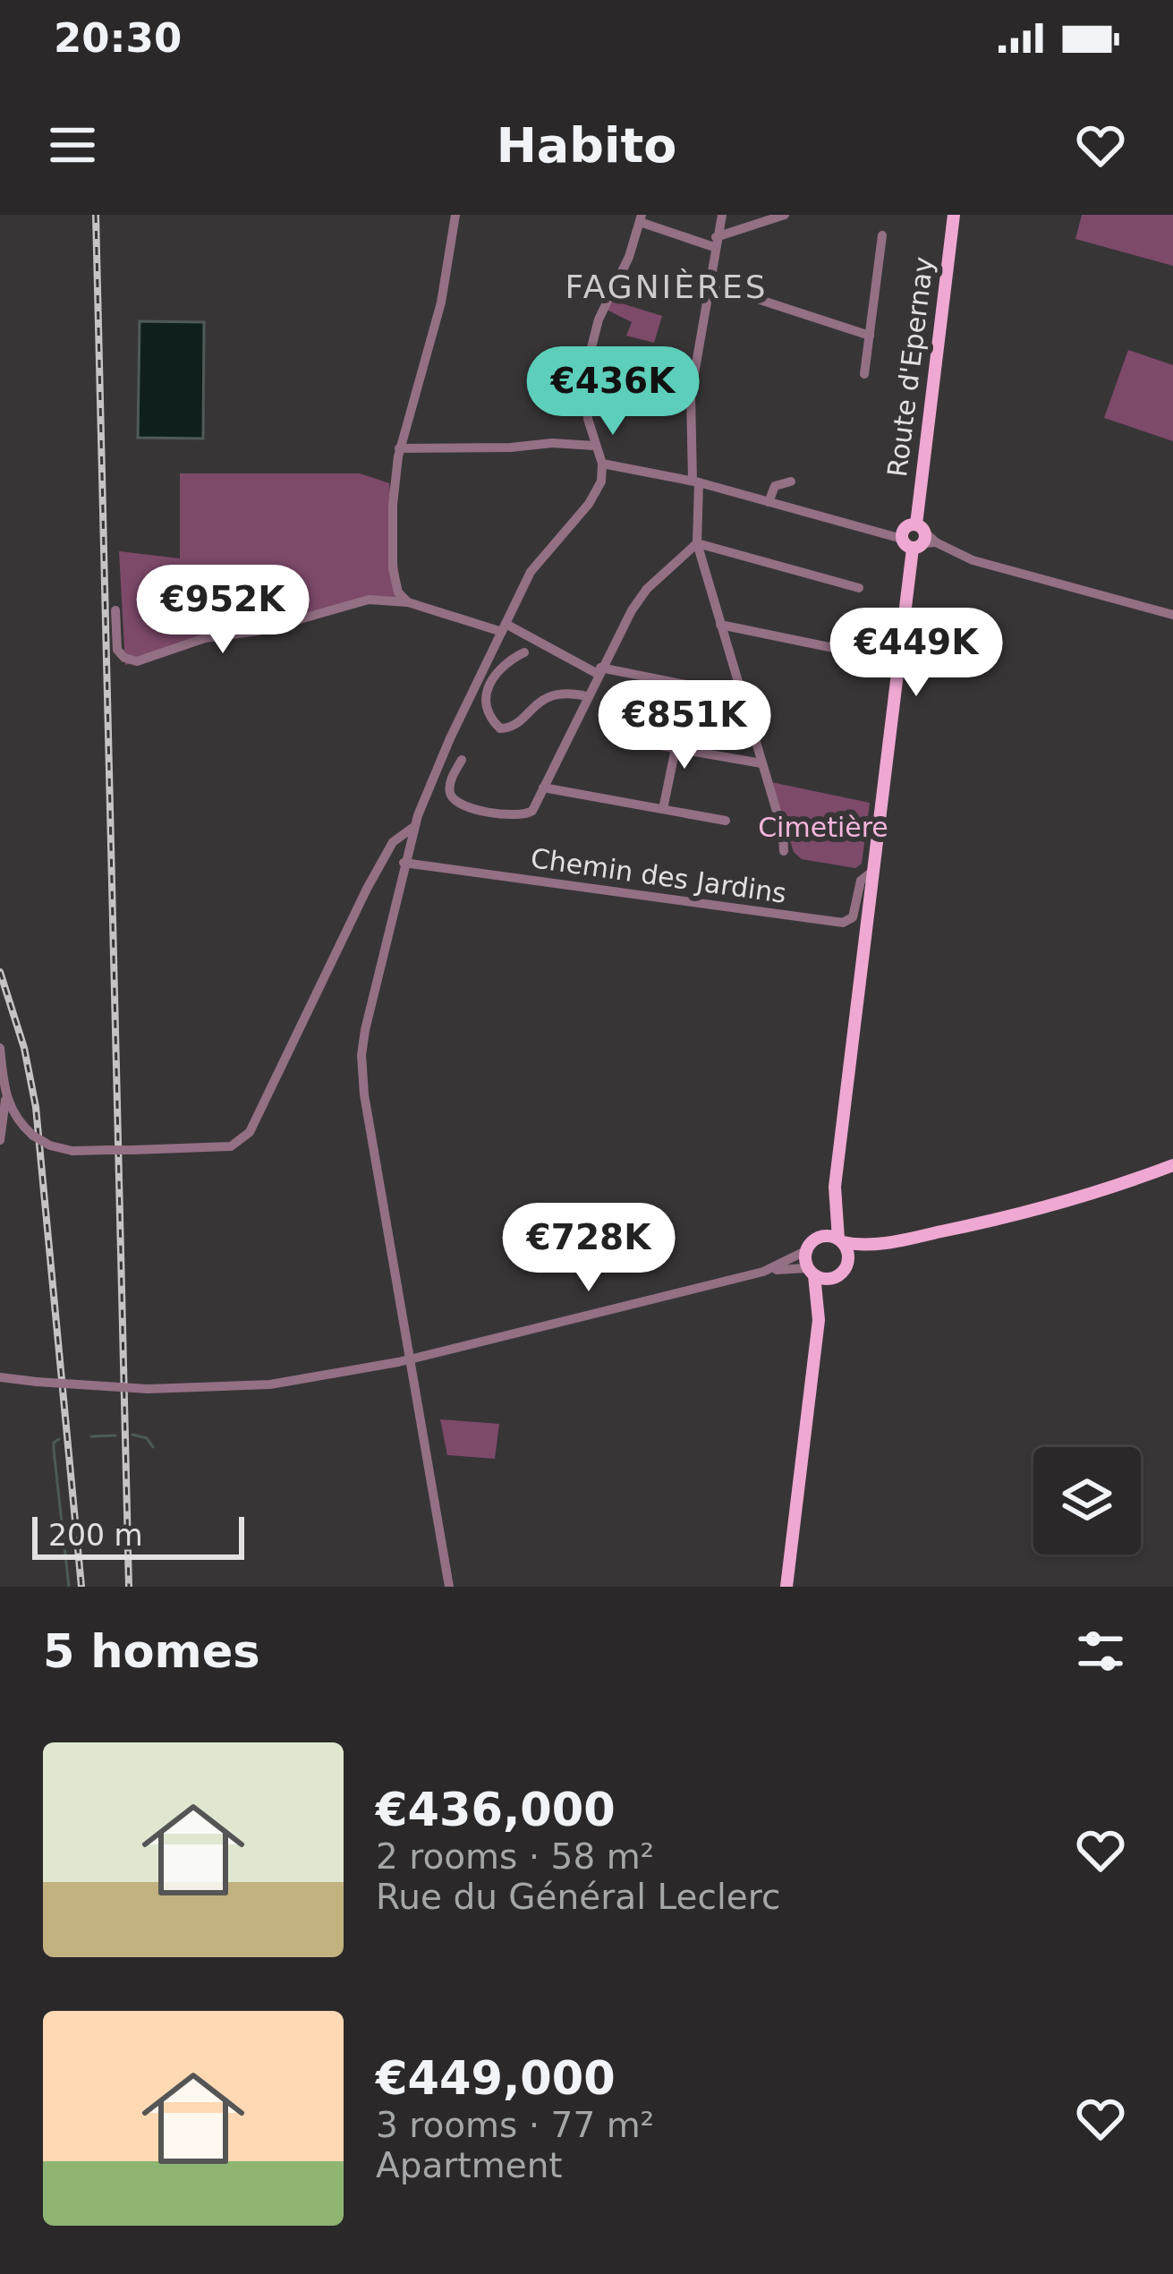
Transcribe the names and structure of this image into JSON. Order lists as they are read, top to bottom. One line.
{"streets":{"main road":["Route d'Epernay"],"street":["Chemin des Jardins"]},"crossings":[["Route d'Epernay","Chemin des Jardins"]],"districts":["FAGNIÈRES"],"parks":["Cimetière"],"scale_bar":"200 m","page":{"status":"20:30","header":"Habito","price":["€436K","€952K","€449K","€851K","€728K"],"scale":"200 m","heading":"5 homes","list":[{"name":"€436,000","note":"2 rooms · 58 m² · Rue du Général Leclerc"},{"name":"€449,000","note":"3 rooms · 77 m² · Apartment"}]}}
